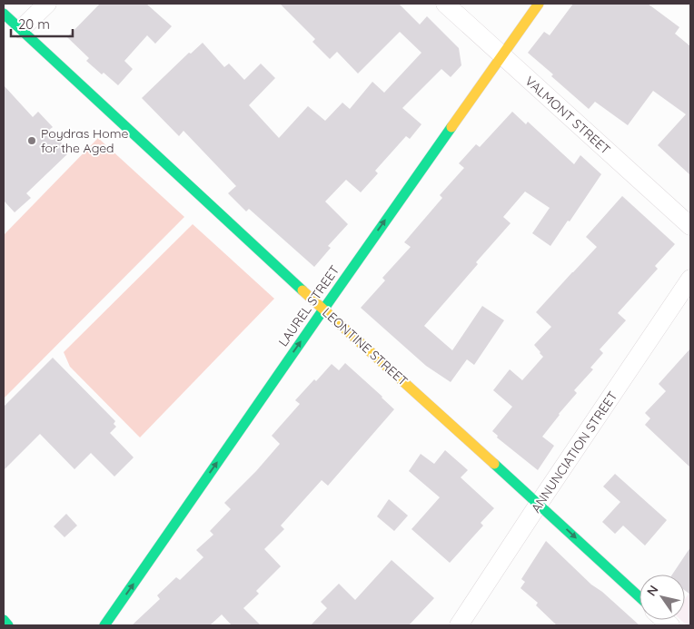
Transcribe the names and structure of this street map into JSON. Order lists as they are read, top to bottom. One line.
{"streets":{"street":["VALMONT STREET","LAUREL STREET","LEONTINE STREET","ANNUNCIATION STREET"]},"crossings":[["VALMONT STREET","LAUREL STREET"],["LAUREL STREET","LEONTINE STREET"],["LEONTINE STREET","ANNUNCIATION STREET"]],"one_way":["LAUREL STREET"],"places":["Poydras Home for the Aged"],"scale_bar":"20 m","north":"top left"}
